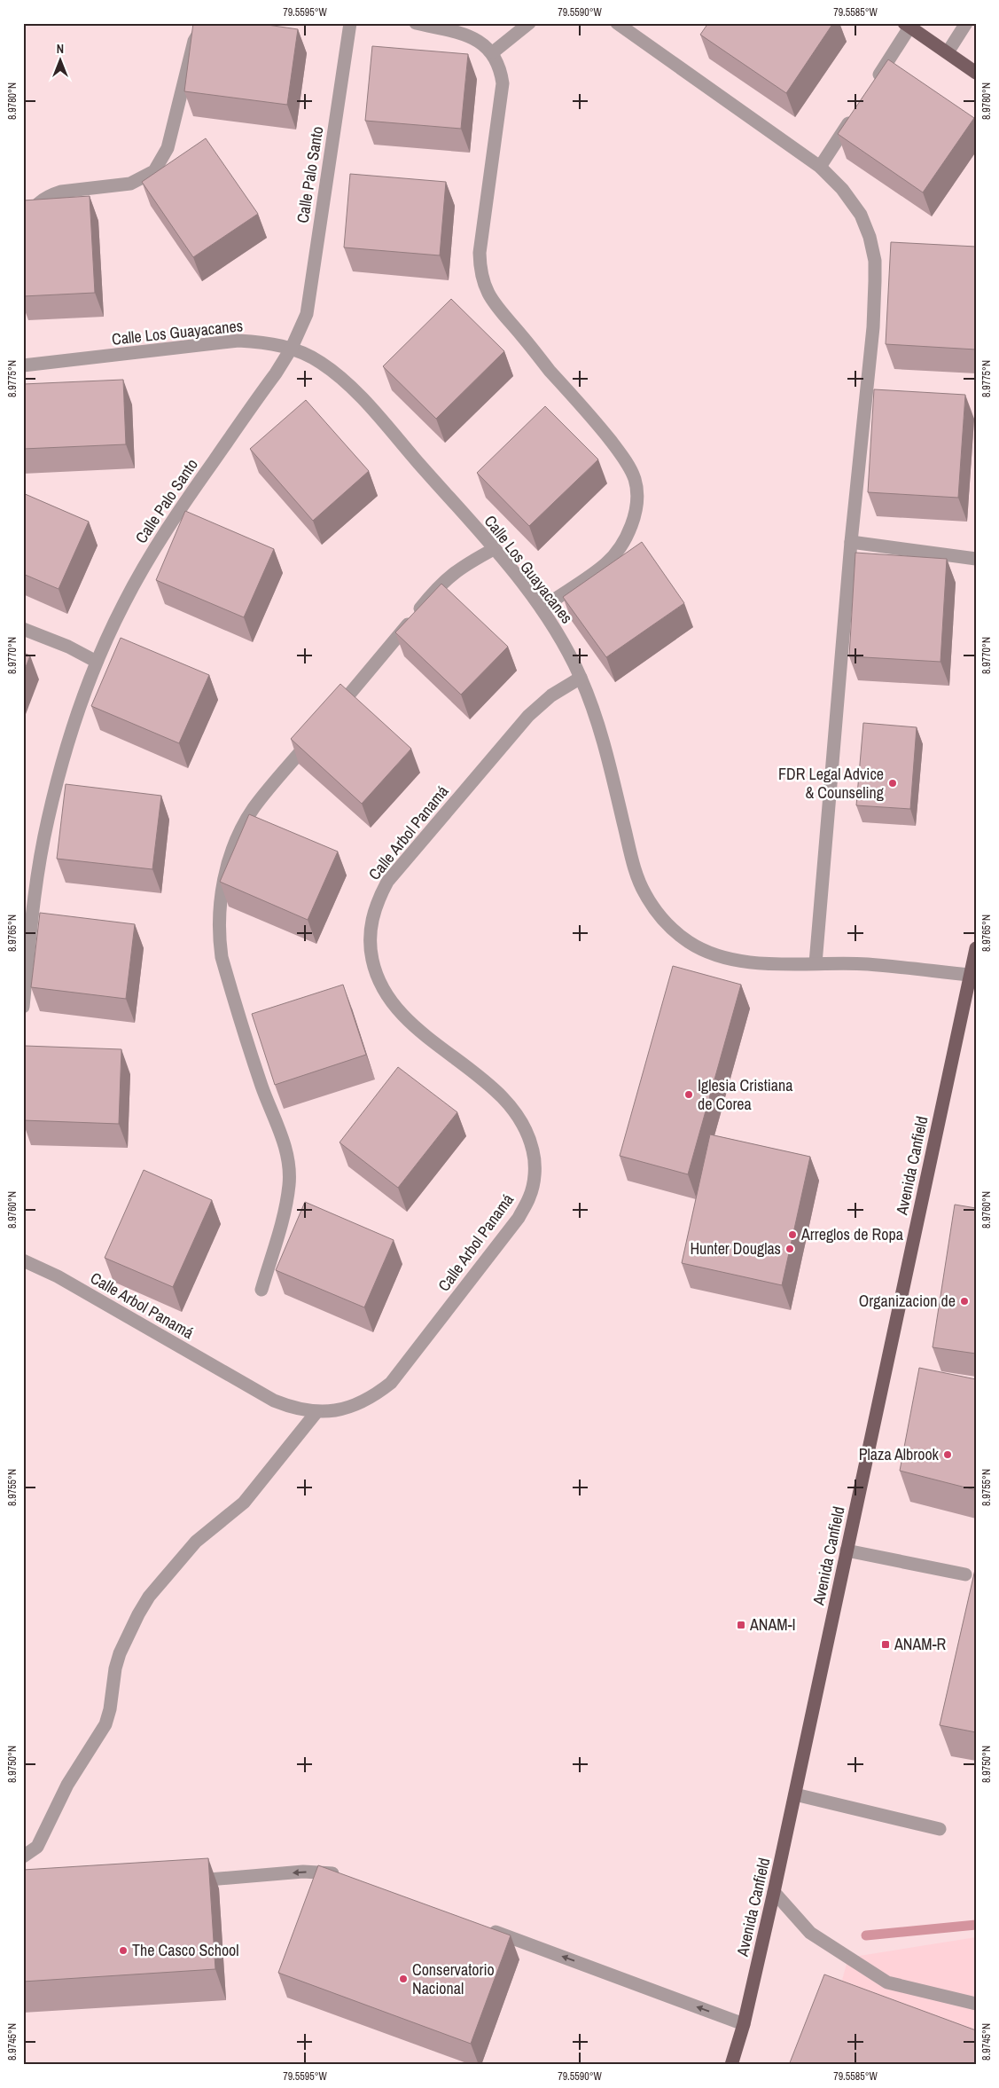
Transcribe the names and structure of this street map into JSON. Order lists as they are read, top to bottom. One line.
{"streets":{"main road":["Avenida Canfield"],"street":["Calle Palo Santo","Calle Los Guayacanes","Calle Arbol Panamá"]},"crossings":[["Calle Palo Santo","Calle Los Guayacanes"],["Calle Los Guayacanes","Calle Arbol Panamá"],["Calle Los Guayacanes","Avenida Canfield"]],"places":{"other":["FDR Legal Advice & Counseling","Iglesia Cristiana de Corea","Arreglos de Ropa","Hunter Douglas","Organizacion de","Plaza Albrook","The Casco School","Conservatorio Nacional"],"transit":["ANAM-I","ANAM-R"]},"north":"top","coordinates":["79.5595°W","79.5590°W","79.5585°W","8.9780°N","8.9775°N","8.9770°N","8.9765°N","8.9760°N","8.9755°N","8.9750°N","8.9745°N"]}
